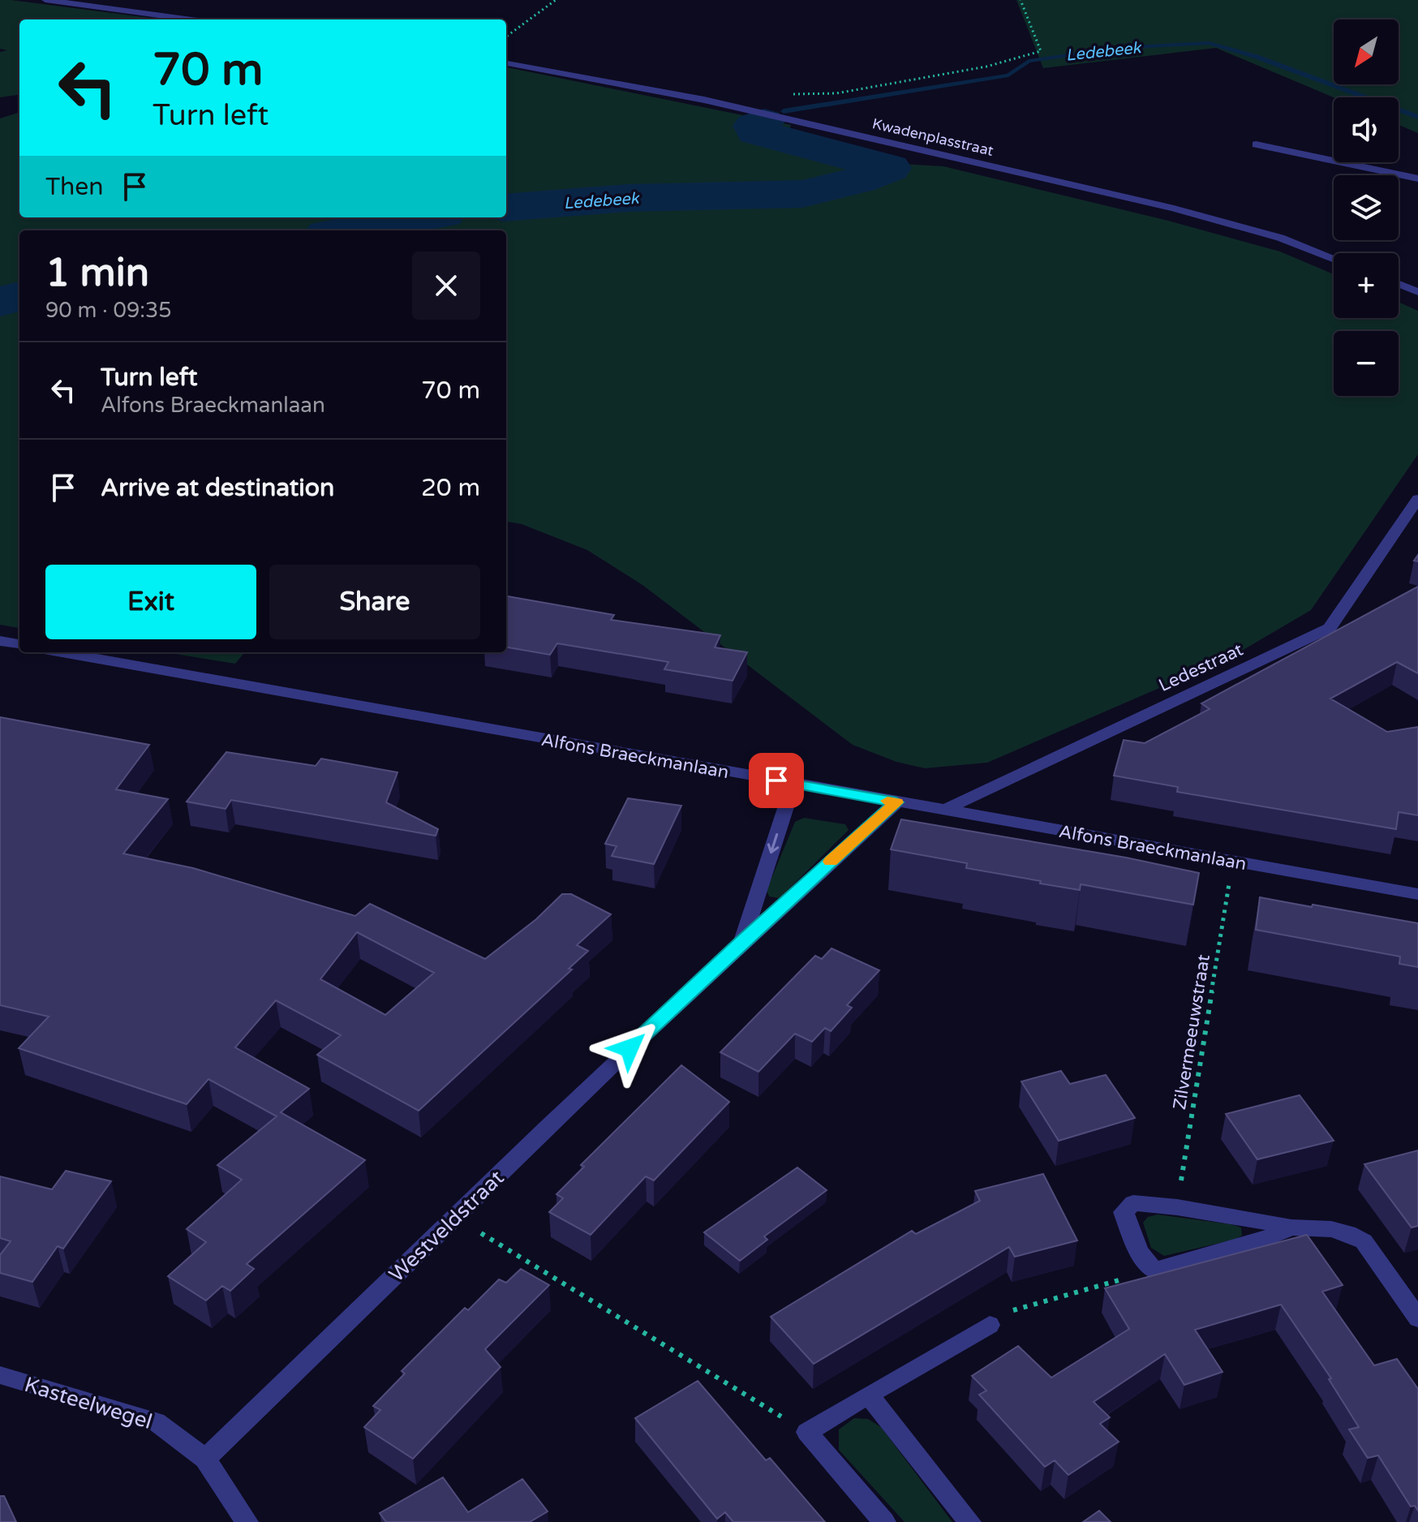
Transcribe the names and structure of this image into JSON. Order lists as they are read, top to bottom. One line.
{"streets":{"street":["Kwadenplasstraat","Ledestraat","Alfons Braeckmanlaan","Westveldstraat","Kasteelwegel"],"path":["Zilvermeeuwstraat"]},"crossings":[["Ledestraat","Alfons Braeckmanlaan"],["Alfons Braeckmanlaan","Zilvermeeuwstraat"],["Alfons Braeckmanlaan","Westveldstraat"],["Westveldstraat","Kasteelwegel"]],"water":["Ledebeek"],"north":"bottom left","page":{"map_buttons":["+","−"],"turn":["70 m","Turn left"],"then":"Then","heading":["1 min","90 m · 09:35"],"list":[{"name":"Turn left","note":"Alfons Braeckmanlaan","value":"70 m"},{"name":"Arrive at destination","value":"20 m"}],"buttons":["Exit","Share"]}}
